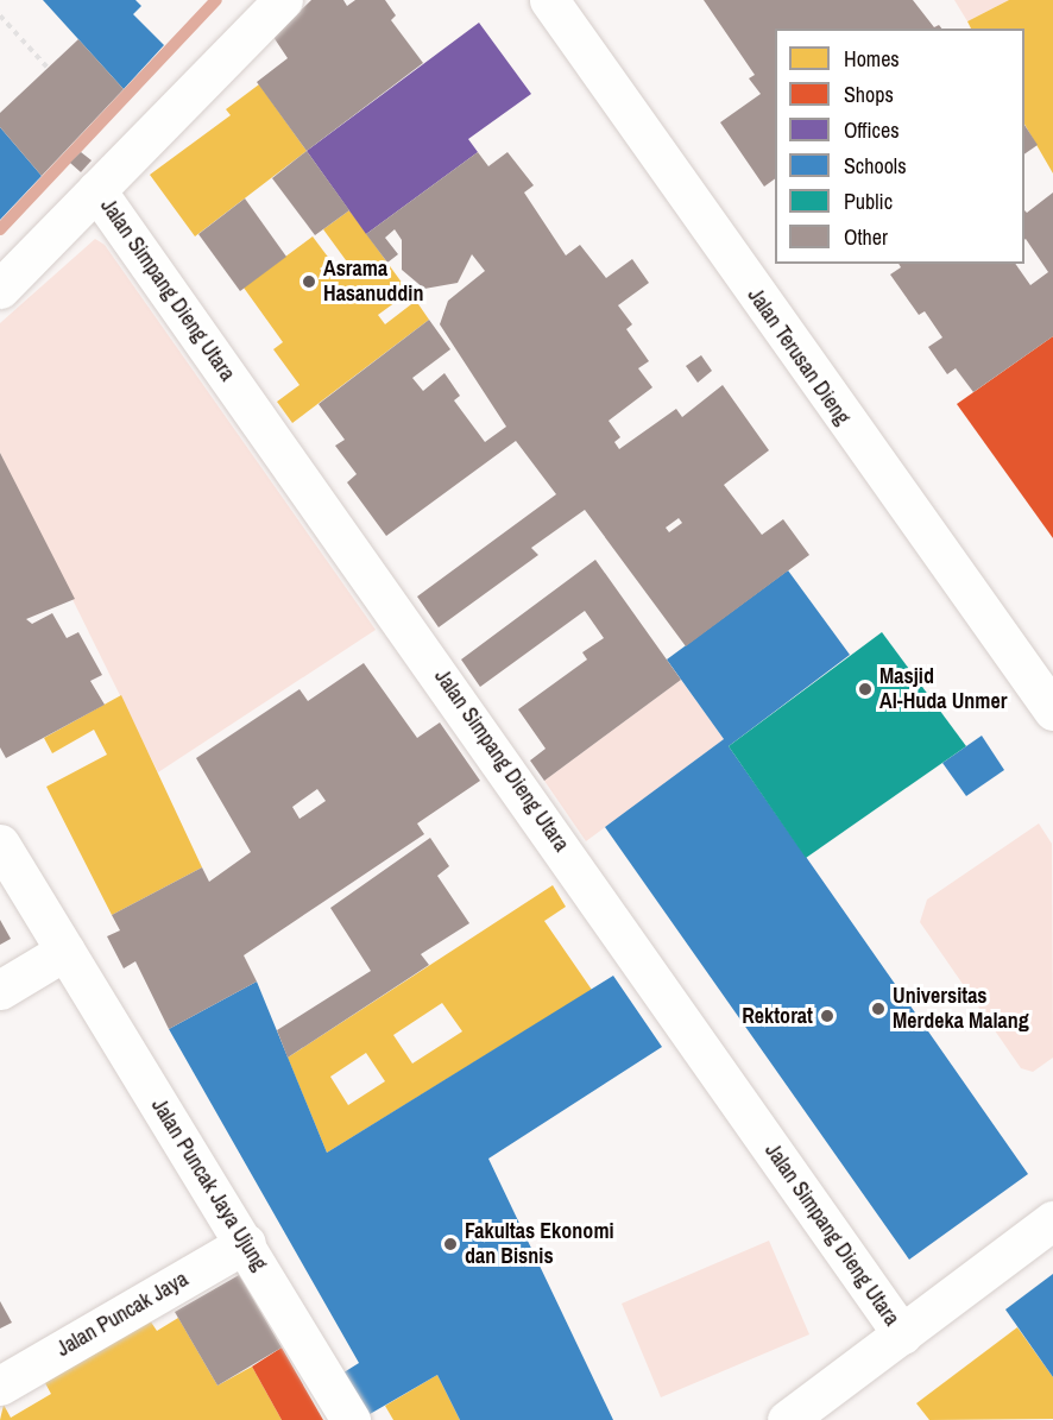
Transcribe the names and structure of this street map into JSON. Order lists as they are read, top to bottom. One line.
{"streets":{"street":["Jalan Simpang Dieng Utara","Jalan Terusan Dieng","Jalan Puncak Jaya Ujung","Jalan Puncak Jaya"]},"crossings":[["Jalan Puncak Jaya Ujung","Jalan Puncak Jaya"]],"places":["Asrama Hasanuddin","Masjid Al-Huda Unmer","Universitas Merdeka Malang","Rektorat","Fakultas Ekonomi dan Bisnis"],"legend":["Homes","Shops","Offices","Schools","Public","Other"]}
